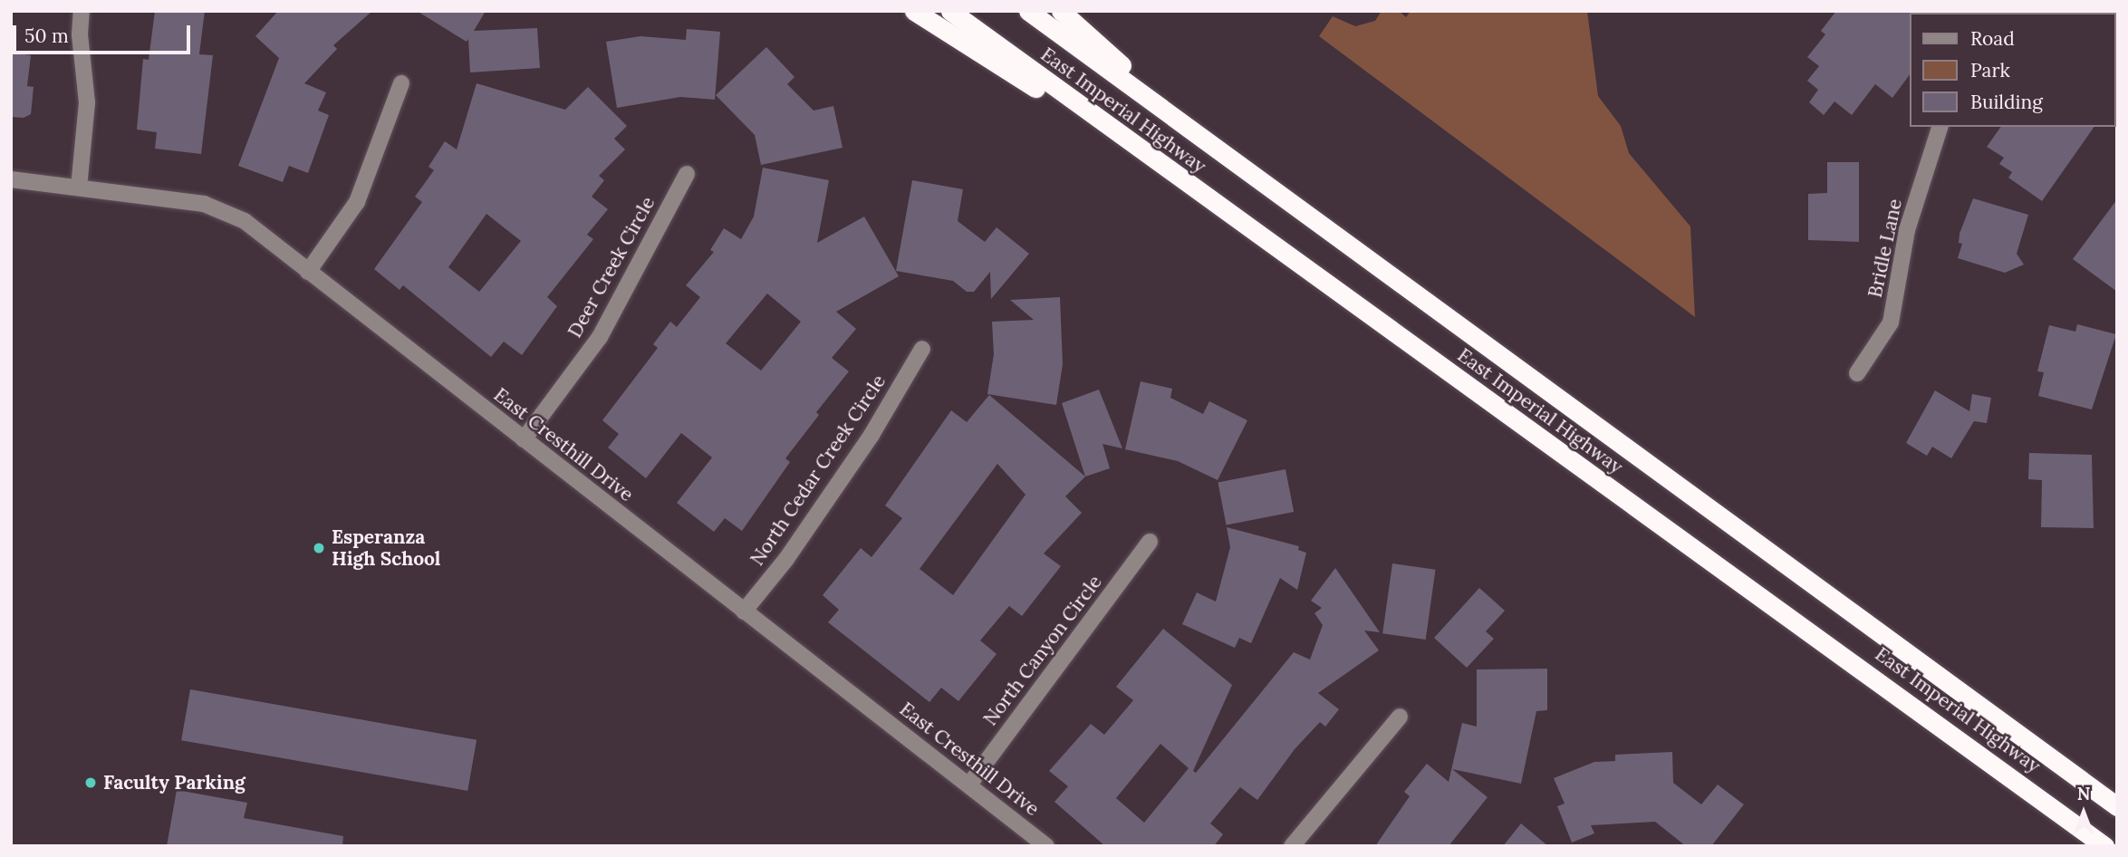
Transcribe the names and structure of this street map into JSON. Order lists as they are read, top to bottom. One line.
{"streets":{"highway":["East Imperial Highway"],"street":["Bridle Lane","Deer Creek Circle","East Cresthill Drive","North Cedar Creek Circle","North Canyon Circle"]},"crossings":[["Deer Creek Circle","East Cresthill Drive"],["East Cresthill Drive","North Cedar Creek Circle"],["East Cresthill Drive","North Canyon Circle"]],"places":["Esperanza High School","Faculty Parking"],"legend":["Road","Park","Building"],"scale_bar":"50 m","north":"top"}
